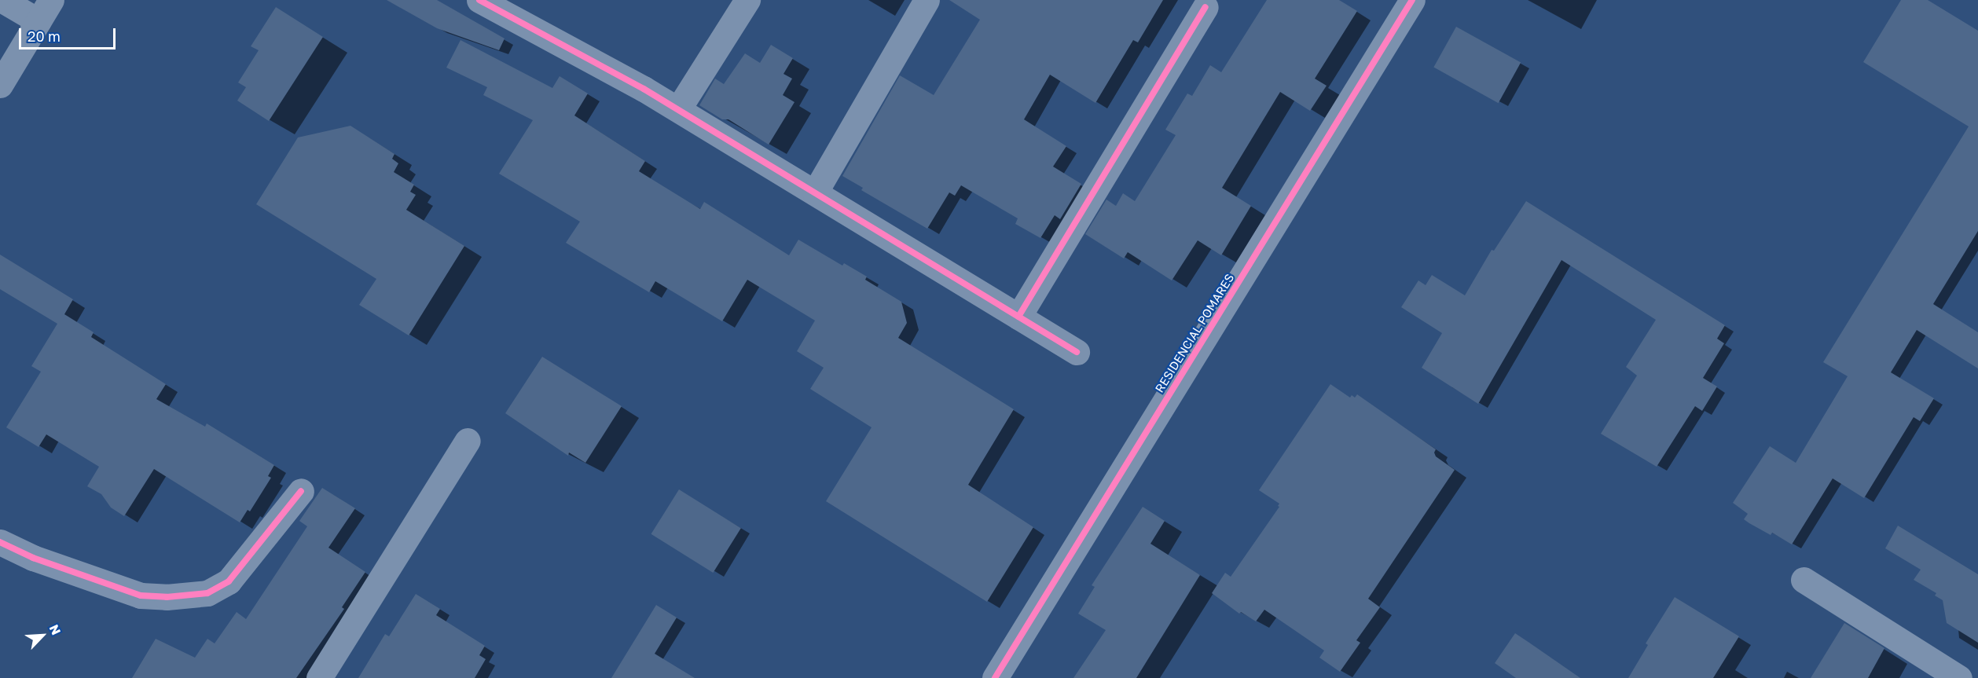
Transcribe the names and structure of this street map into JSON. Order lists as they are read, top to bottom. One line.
{"streets":{"street":["RESIDENCIAL POMARES"]},"scale_bar":"20 m","north":"top right"}
